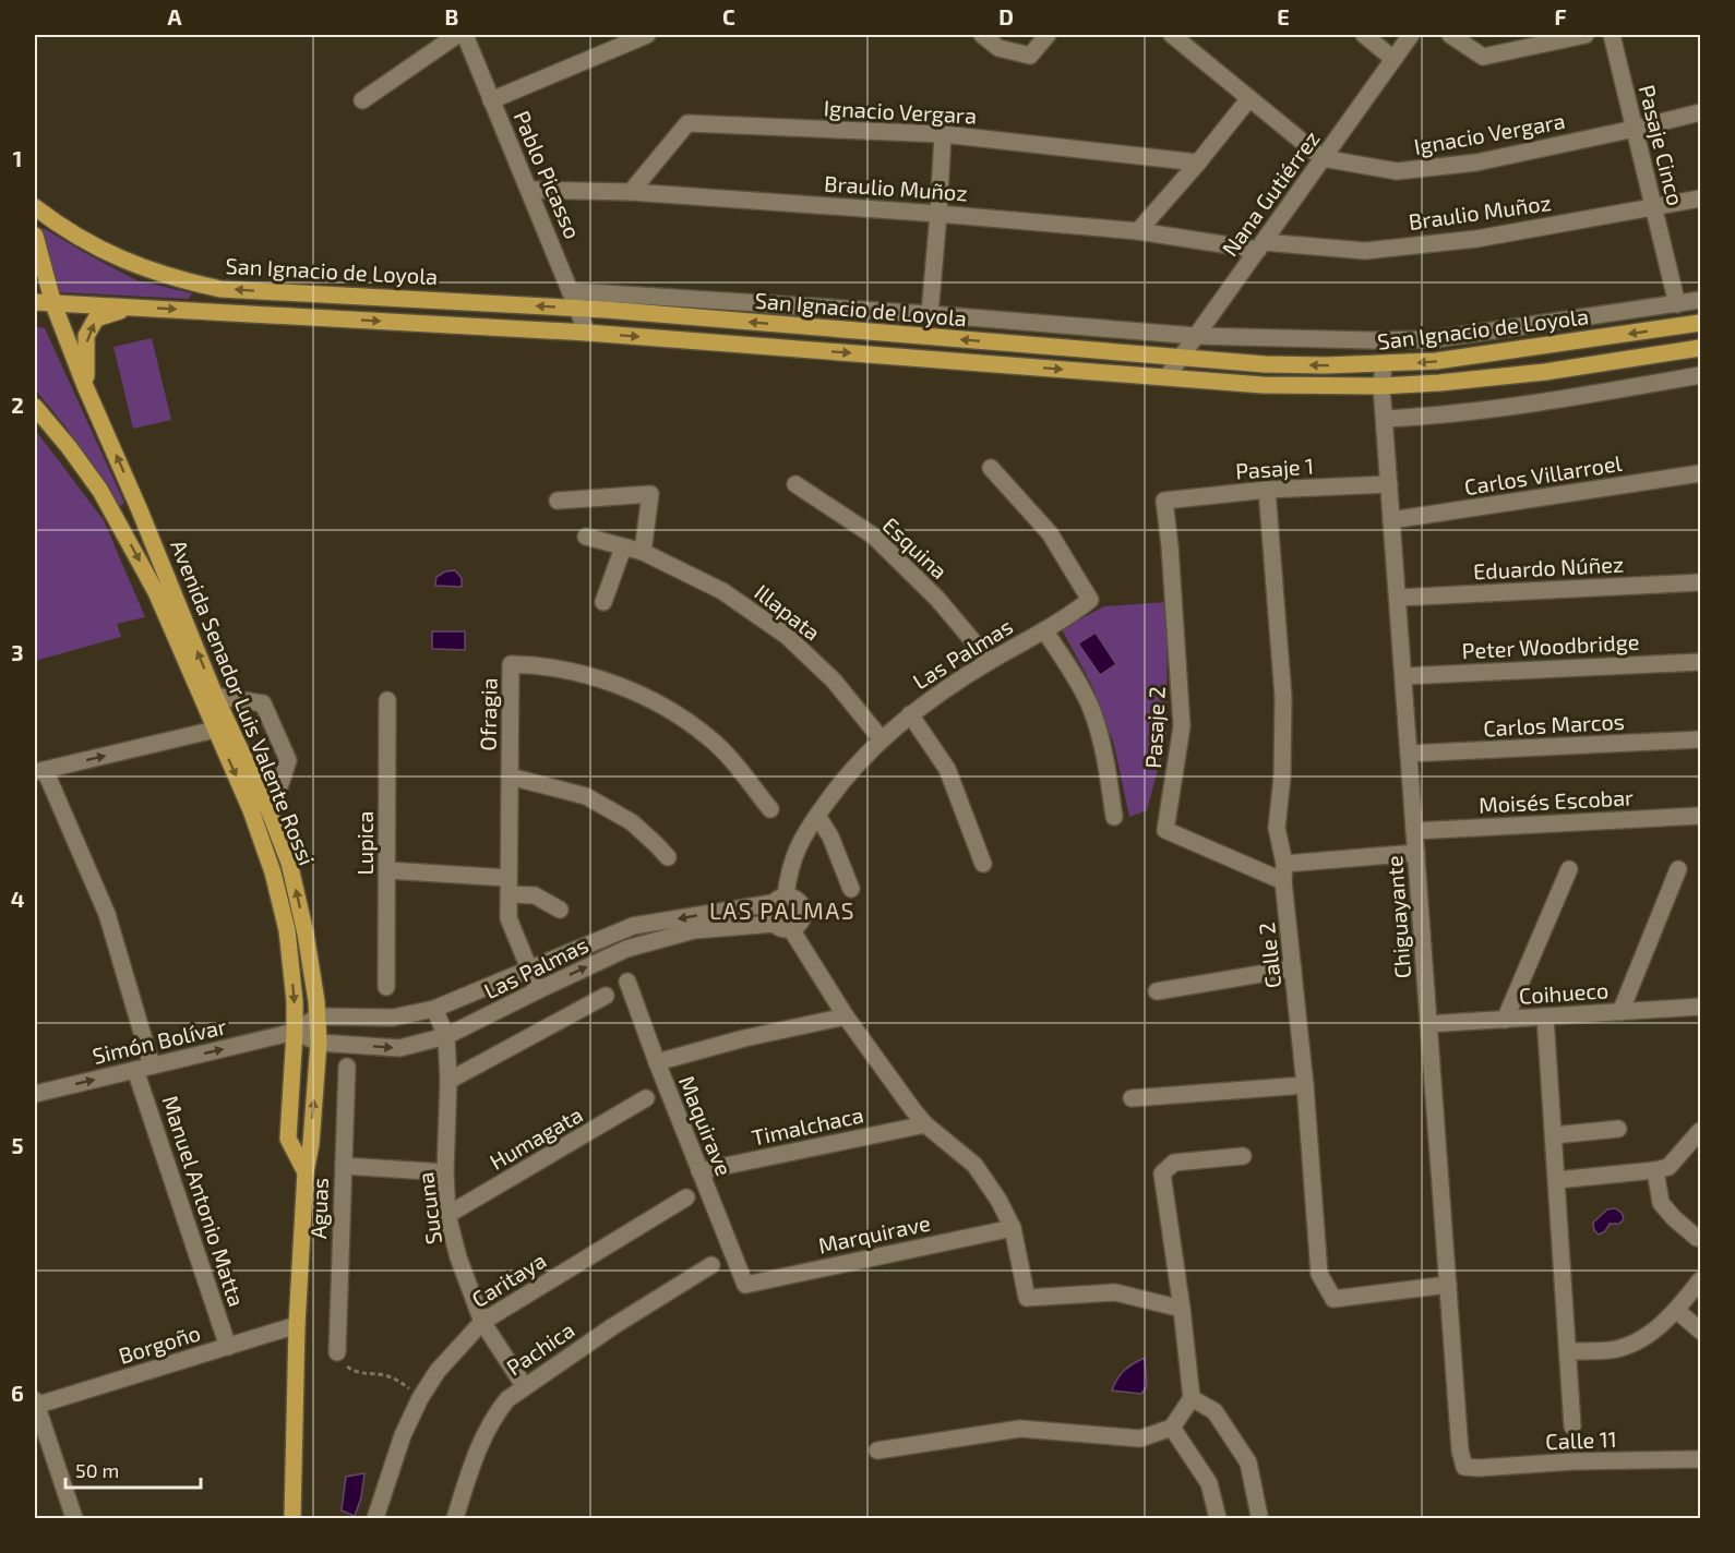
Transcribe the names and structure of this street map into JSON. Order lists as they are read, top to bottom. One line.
{"streets":{"main road":["San Ignacio de Loyola","Avenida Senador Luis Valente Rossi"],"street":["Ignacio Vergara","Pasaje Cinco","Pablo Picasso","Braulio Muñoz","Nana Gutiérrez","Pasaje 1","Carlos Villarroel","Esquina","Eduardo Núñez","Illapata","Peter Woodbridge","Las Palmas","Ofragia","Carlos Marcos","Pasaje 2","Moisés Escobar","Lupica","Chiguayante","Calle 2","Coihueco","Simón Bolívar","Maquirave","Timalchaca","Humagata","Manuel Antonio Matta","Aguas","Sucuna","Marquirave","Caritaya","Borgoño","Pachica","Calle 11"]},"crossings":[["Ignacio Vergara","Pasaje Cinco"],["Ignacio Vergara","Braulio Muñoz"],["Ignacio Vergara","Nana Gutiérrez"],["Pasaje Cinco","Braulio Muñoz"],["Pasaje Cinco","San Ignacio de Loyola"],["Pablo Picasso","Braulio Muñoz"],["Pablo Picasso","San Ignacio de Loyola"],["Braulio Muñoz","Nana Gutiérrez"],["Nana Gutiérrez","San Ignacio de Loyola"],["San Ignacio de Loyola","Avenida Senador Luis Valente Rossi"],["San Ignacio de Loyola","Chiguayante"],["Pasaje 1","Pasaje 2"],["Pasaje 1","Chiguayante"],["Pasaje 1","Calle 2"],["Carlos Villarroel","Chiguayante"],["Esquina","Las Palmas"],["Eduardo Núñez","Chiguayante"],["Illapata","Las Palmas"],["Peter Woodbridge","Chiguayante"],["Las Palmas","Avenida Senador Luis Valente Rossi"],["Las Palmas","Ofragia"],["Las Palmas","Simón Bolívar"],["Las Palmas","Sucuna"],["Avenida Senador Luis Valente Rossi","Simón Bolívar"],["Avenida Senador Luis Valente Rossi","Borgoño"],["Carlos Marcos","Chiguayante"],["Pasaje 2","Calle 2"],["Moisés Escobar","Chiguayante"],["Chiguayante","Calle 2"],["Chiguayante","Coihueco"],["Chiguayante","Calle 11"],["Simón Bolívar","Manuel Antonio Matta"],["Maquirave","Timalchaca"],["Maquirave","Marquirave"],["Humagata","Sucuna"],["Manuel Antonio Matta","Borgoño"],["Sucuna","Caritaya"],["Sucuna","Pachica"]],"one_way":["Simón Bolívar"],"districts":["LAS PALMAS"],"scale_bar":"50 m","grid":{"columns":["A","B","C","D","E","F"],"rows":["1","2","3","4","5","6"]}}
